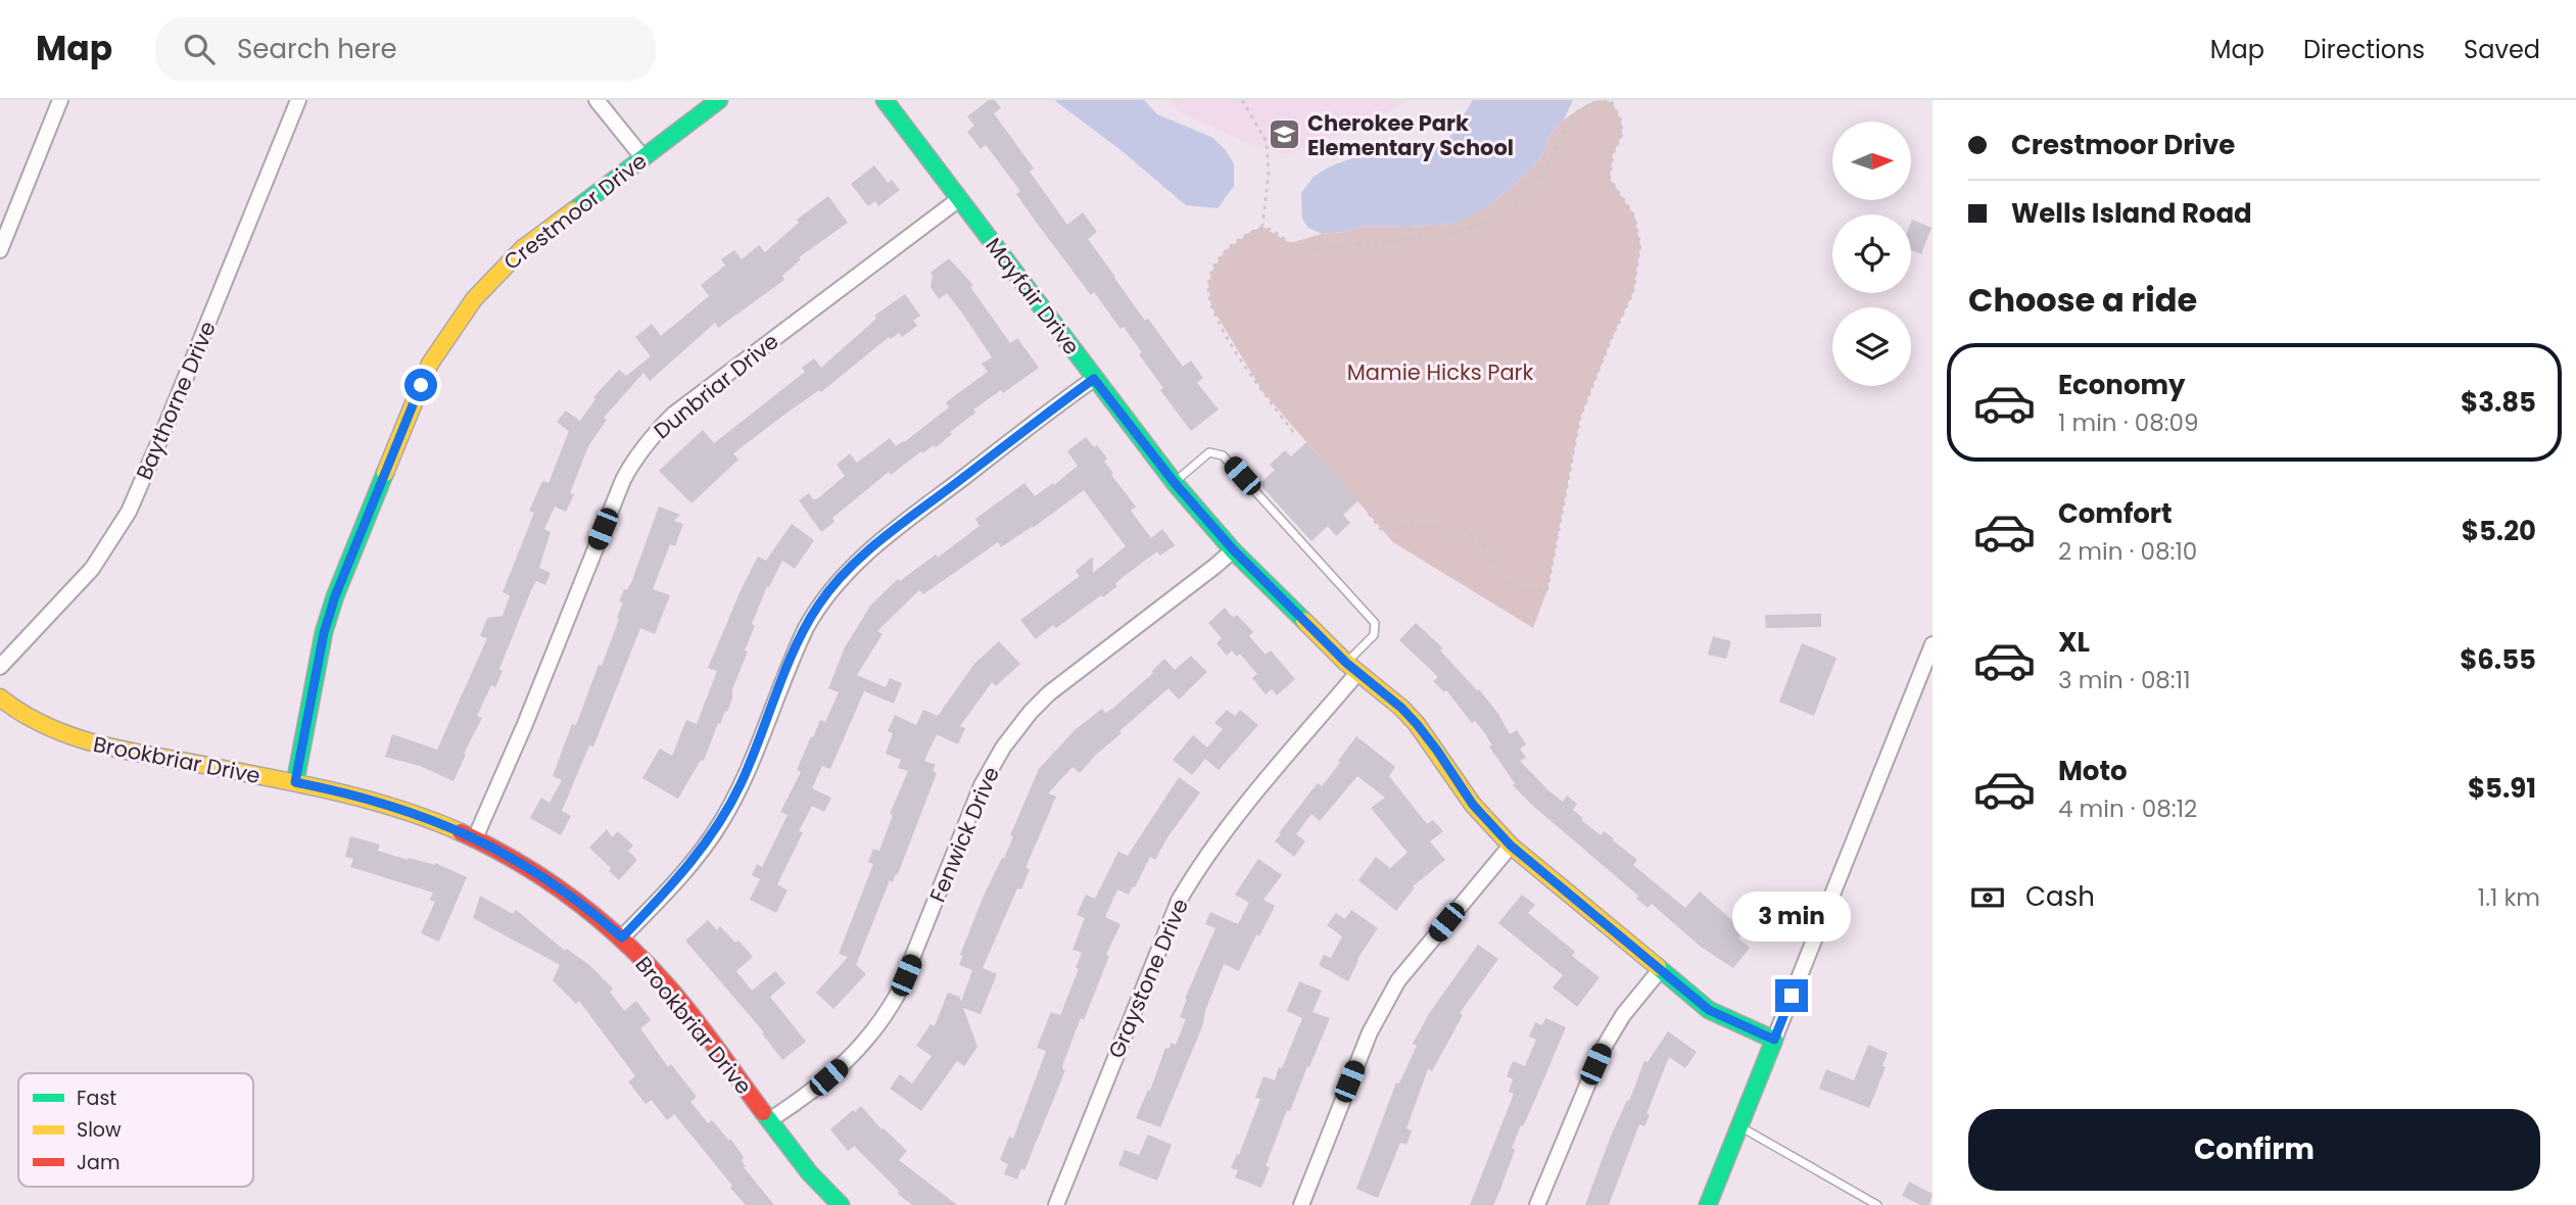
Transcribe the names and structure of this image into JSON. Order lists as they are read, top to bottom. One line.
{"streets":{"street":["Crestmoor Drive","Mayfair Drive","Dunbriar Drive","Baythorne Drive","Brookbriar Drive","Fenwick Drive","Graystone Drive"]},"crossings":[["Crestmoor Drive","Brookbriar Drive"],["Mayfair Drive","Dunbriar Drive"],["Mayfair Drive","Fenwick Drive"],["Mayfair Drive","Graystone Drive"],["Dunbriar Drive","Brookbriar Drive"],["Brookbriar Drive","Fenwick Drive"]],"parks":["Mamie Hicks Park"],"places":{"school or university":["Cherokee Park Elementary School"]},"legend":["Fast","Slow","Jam"],"north":"right","page":{"header":"Map","search":"Search here","nav":["Map","Directions","Saved"],"banner":["Crestmoor Drive","Wells Island Road"],"heading":"Choose a ride","list":[{"name":"Economy","note":"1 min · 08:09","value":"$3.85"},{"name":"Comfort","note":"2 min · 08:10","value":"$5.20"},{"name":"XL","note":"3 min · 08:11","value":"$6.55"},{"name":"Moto","note":"4 min · 08:12","value":"$5.91"}],"pay":["Cash","1.1 km"],"bubble":"3 min","buttons":"Confirm"}}
